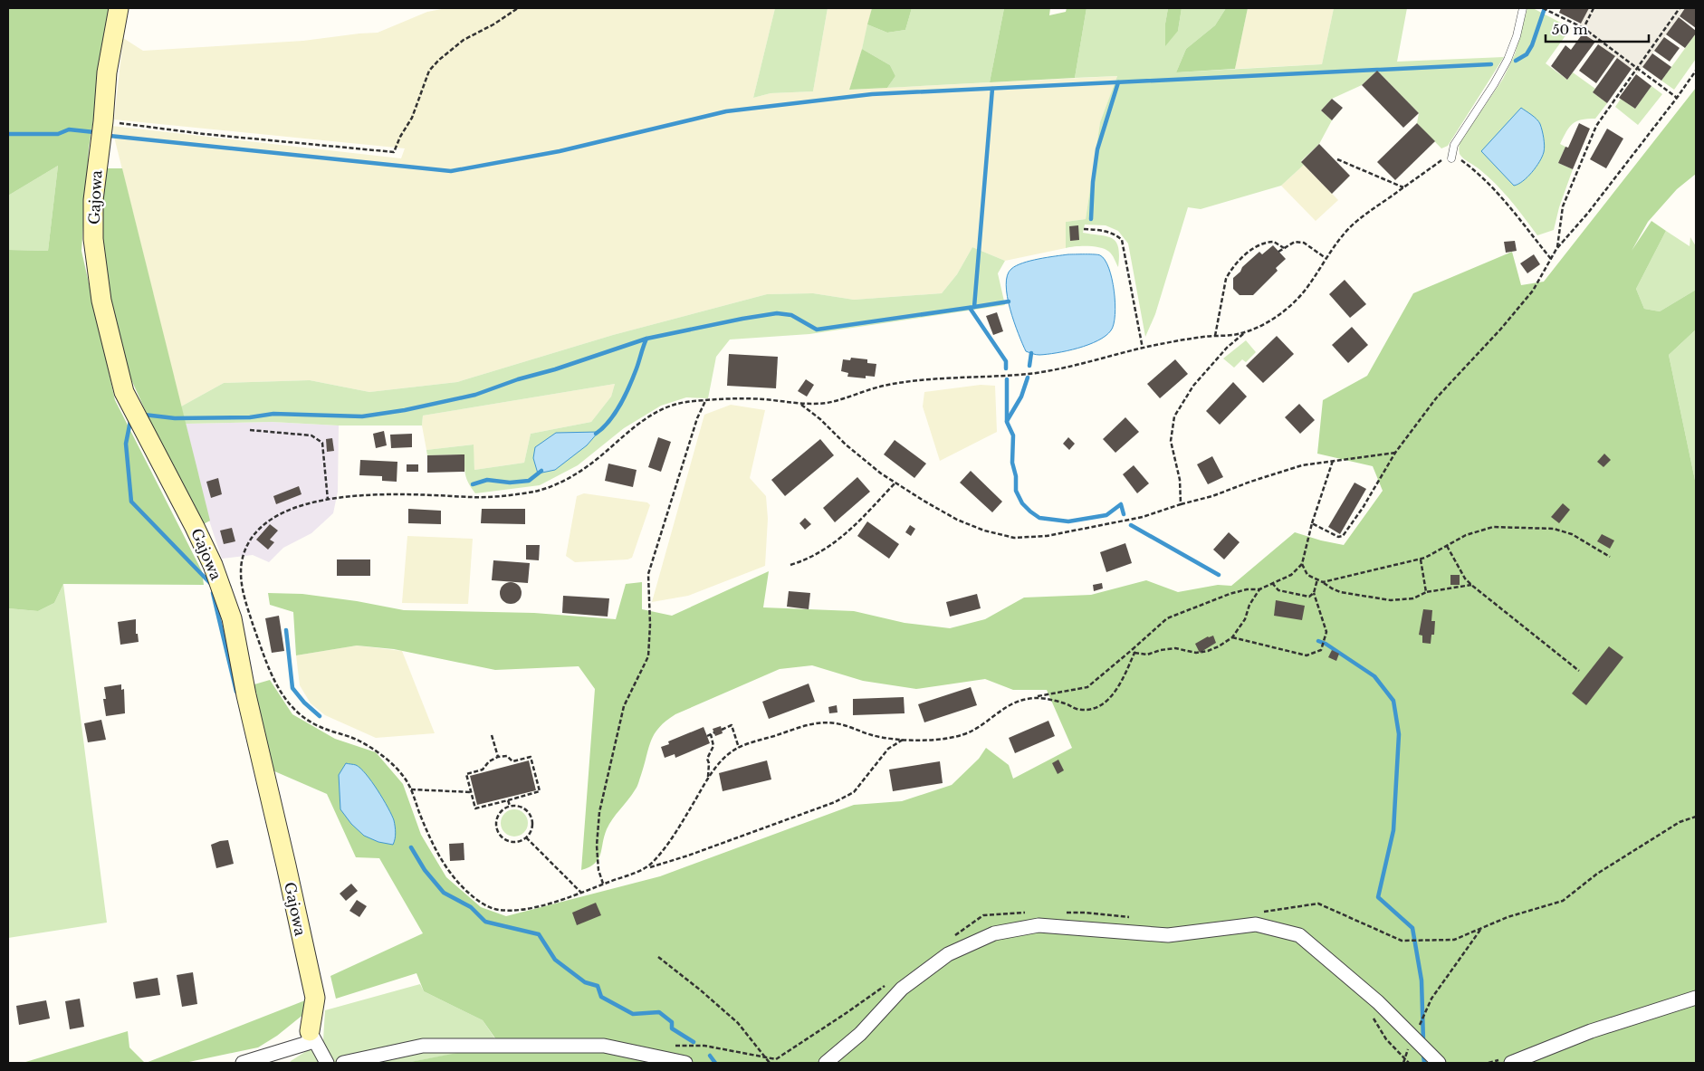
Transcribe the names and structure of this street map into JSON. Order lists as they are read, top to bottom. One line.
{"streets":{"street":["Gajowa"]},"scale_bar":"50 m"}
